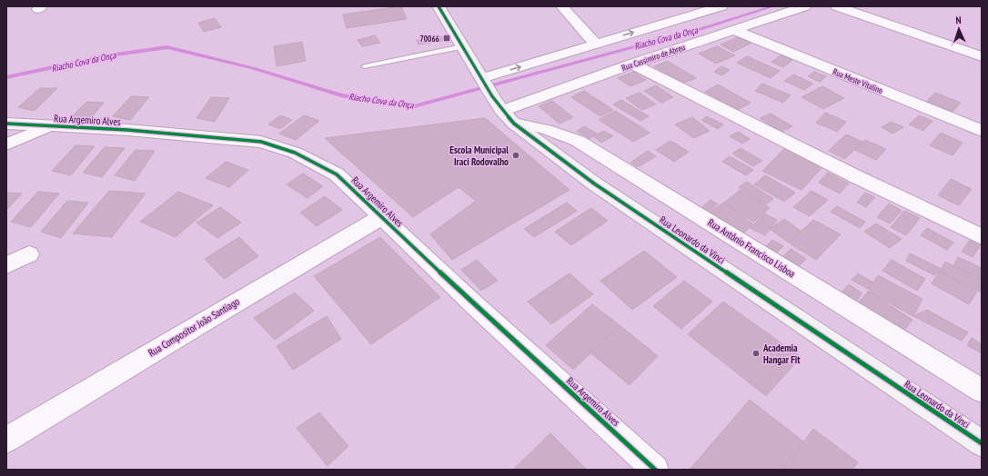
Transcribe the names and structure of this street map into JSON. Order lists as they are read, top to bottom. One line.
{"streets":{"street":["Rua Cassimiro de Abreu","Rua Meste Vitalino","Rua Argemiro Alves","Rua Leonardo da Vinci","Rua Antônio Francisco Lisboa","Rua Compositor João Santiago"]},"crossings":[["Rua Cassimiro de Abreu","Rua Meste Vitalino"],["Rua Cassimiro de Abreu","Rua Leonardo da Vinci"],["Rua Cassimiro de Abreu","Rua Antônio Francisco Lisboa"],["Rua Argemiro Alves","Rua Compositor João Santiago"],["Rua Leonardo da Vinci","Rua Antônio Francisco Lisboa"]],"water":["Riacho Cova da Onça"],"places":{"transit":["70066"],"other":["Escola Municipal Iraci Rodovalho","Academia Hangar Fit"]},"north":"top"}
